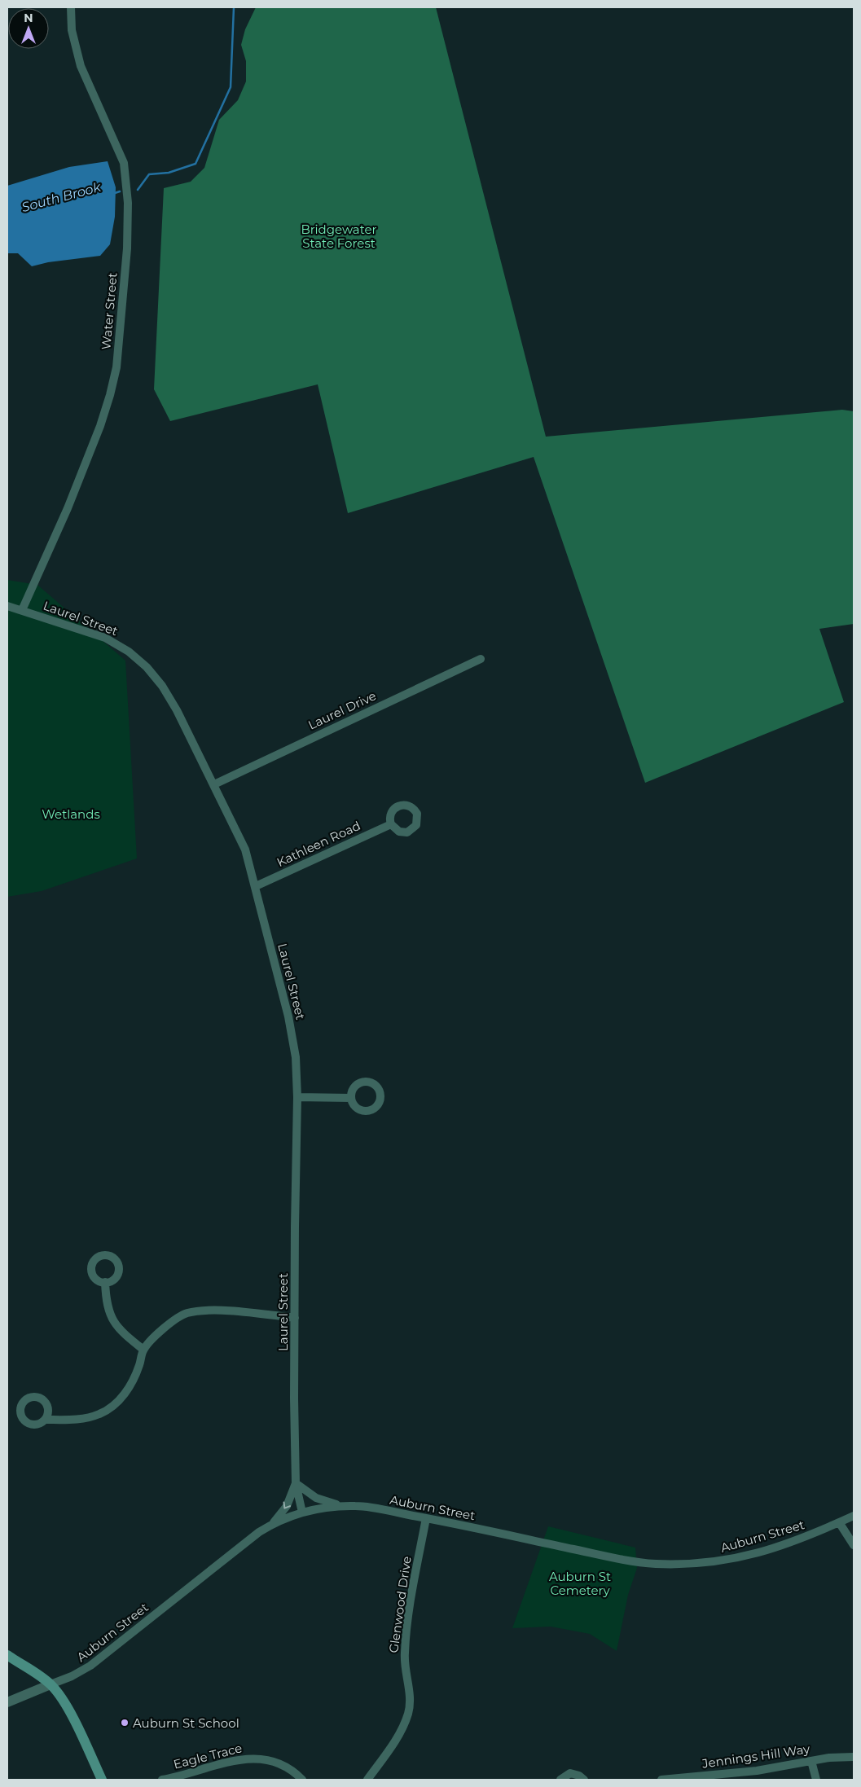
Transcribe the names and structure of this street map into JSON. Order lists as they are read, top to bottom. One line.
{"streets":{"street":["Water Street","Laurel Street","Laurel Drive","Kathleen Road","Auburn Street","Glenwood Drive","Eagle Trace","Jennings Hill Way"]},"crossings":[["Water Street","Laurel Street"],["Laurel Street","Laurel Drive"],["Laurel Street","Kathleen Road"],["Laurel Street","Auburn Street"],["Auburn Street","Glenwood Drive"]],"water":["South Brook"],"parks":["Bridgewater State Forest","Wetlands","Auburn St Cemetery"],"places":["Auburn St School"],"north":"top"}
